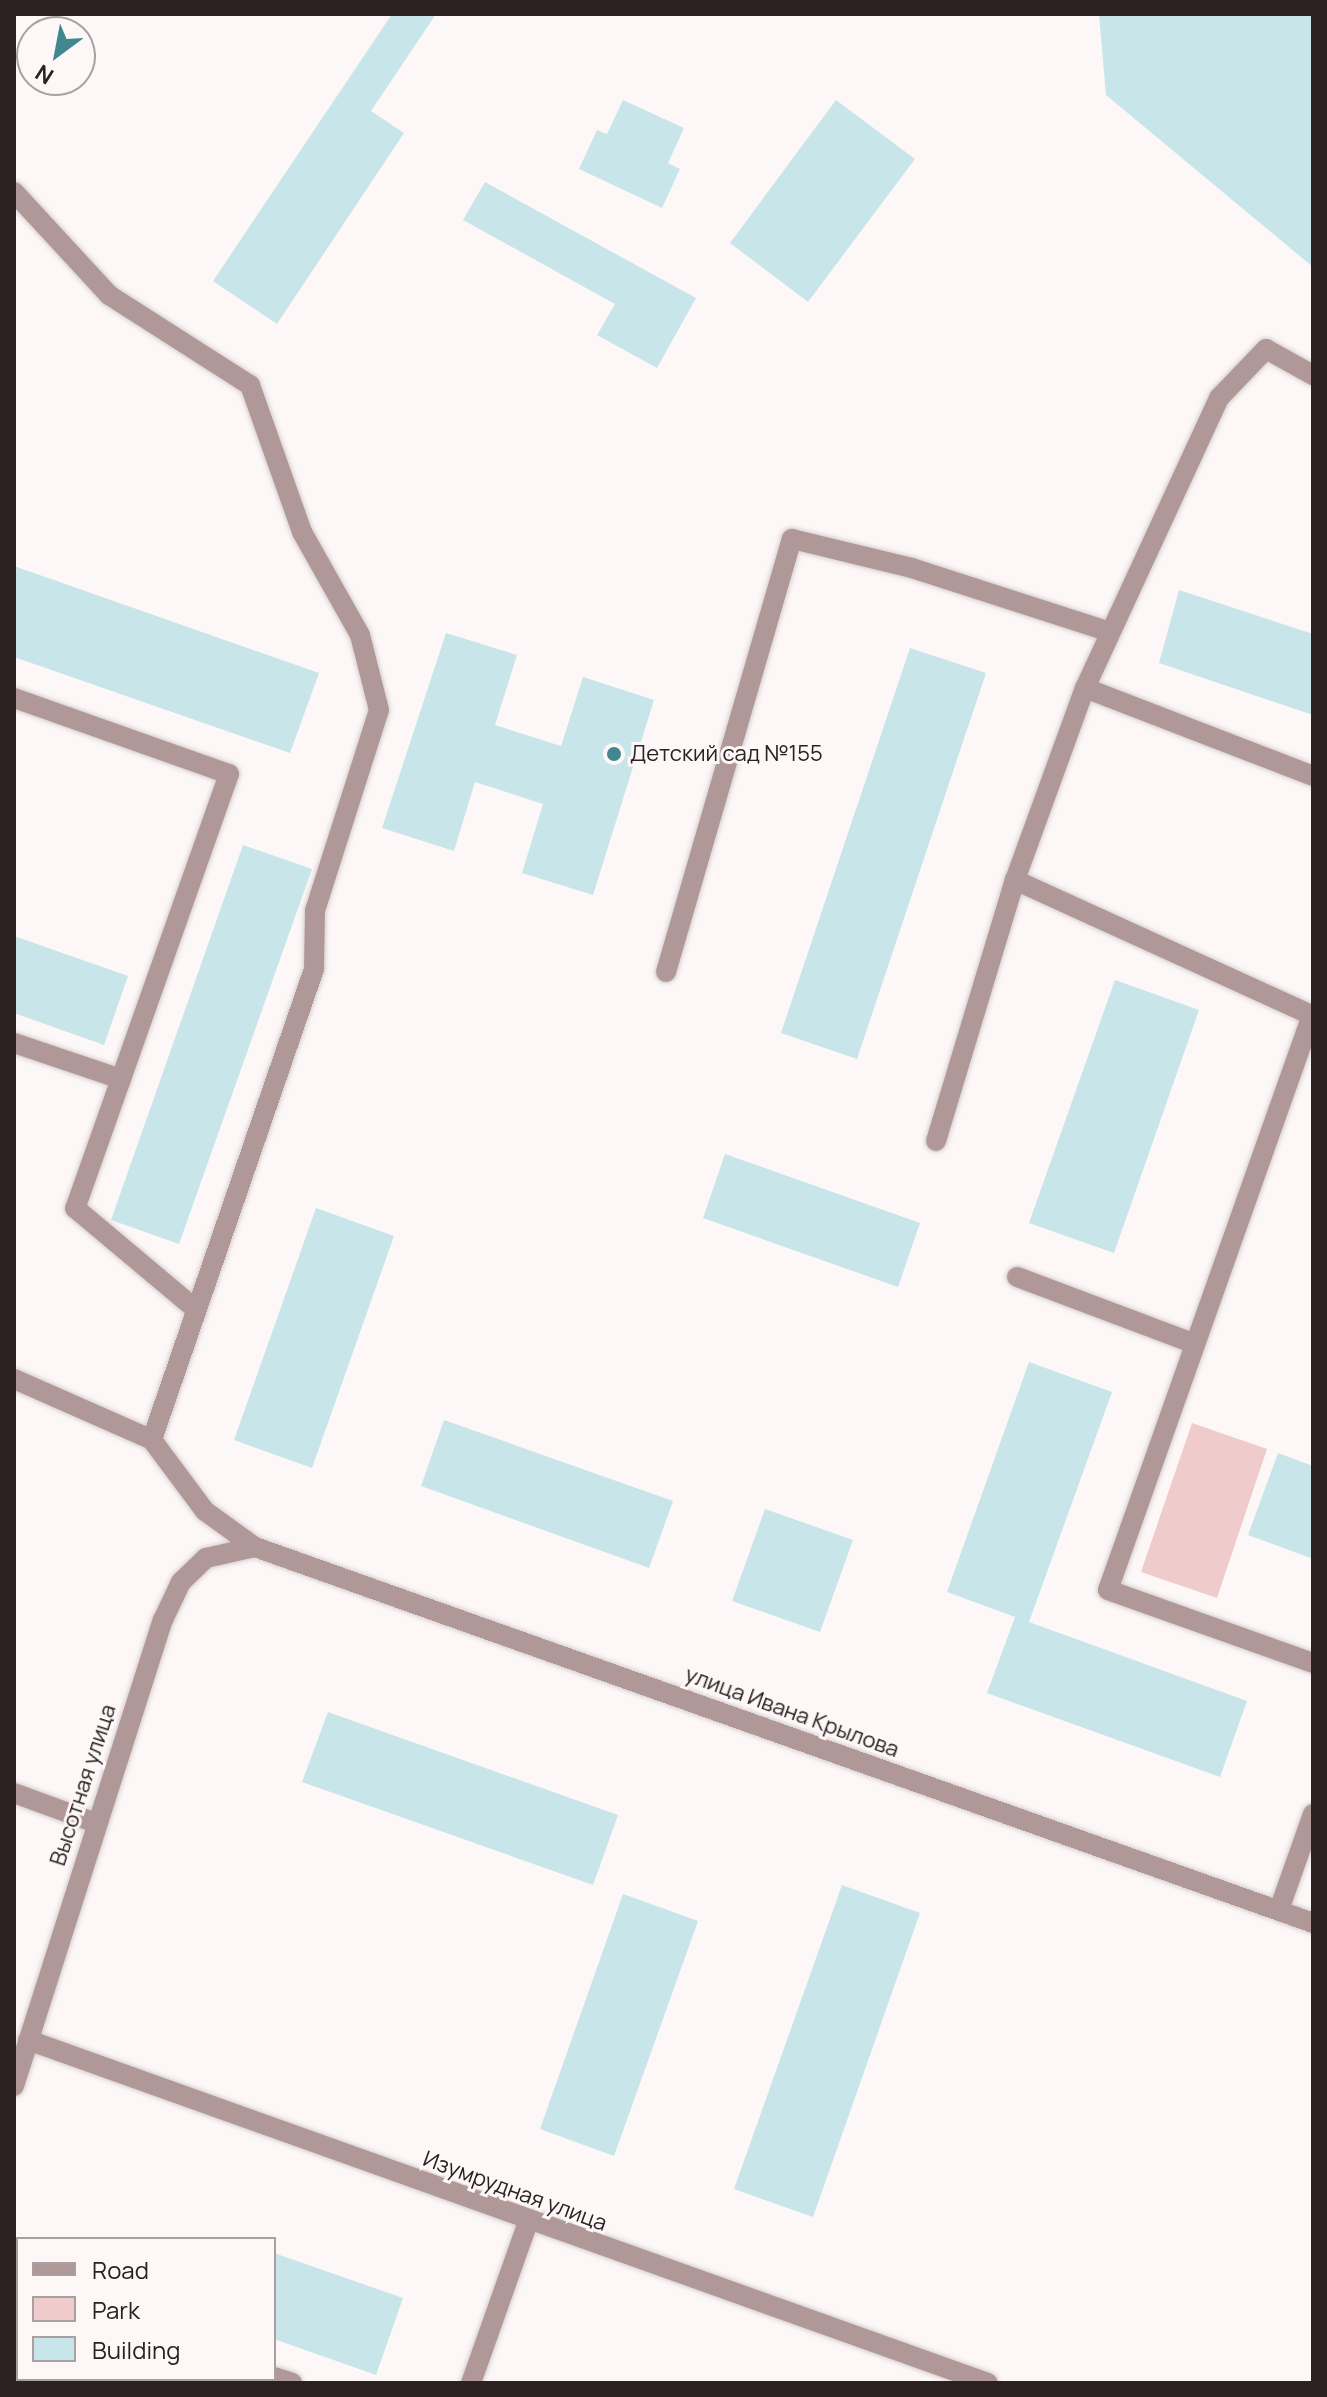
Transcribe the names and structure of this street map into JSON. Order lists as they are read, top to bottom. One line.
{"streets":{"street":["улица Ивана Крылова","Высотная улица","Изумрудная улица"]},"crossings":[["улица Ивана Крылова","Высотная улица"],["Высотная улица","Изумрудная улица"]],"places":["Детский сад №155"],"legend":["Road","Park","Building"],"north":"bottom left"}
